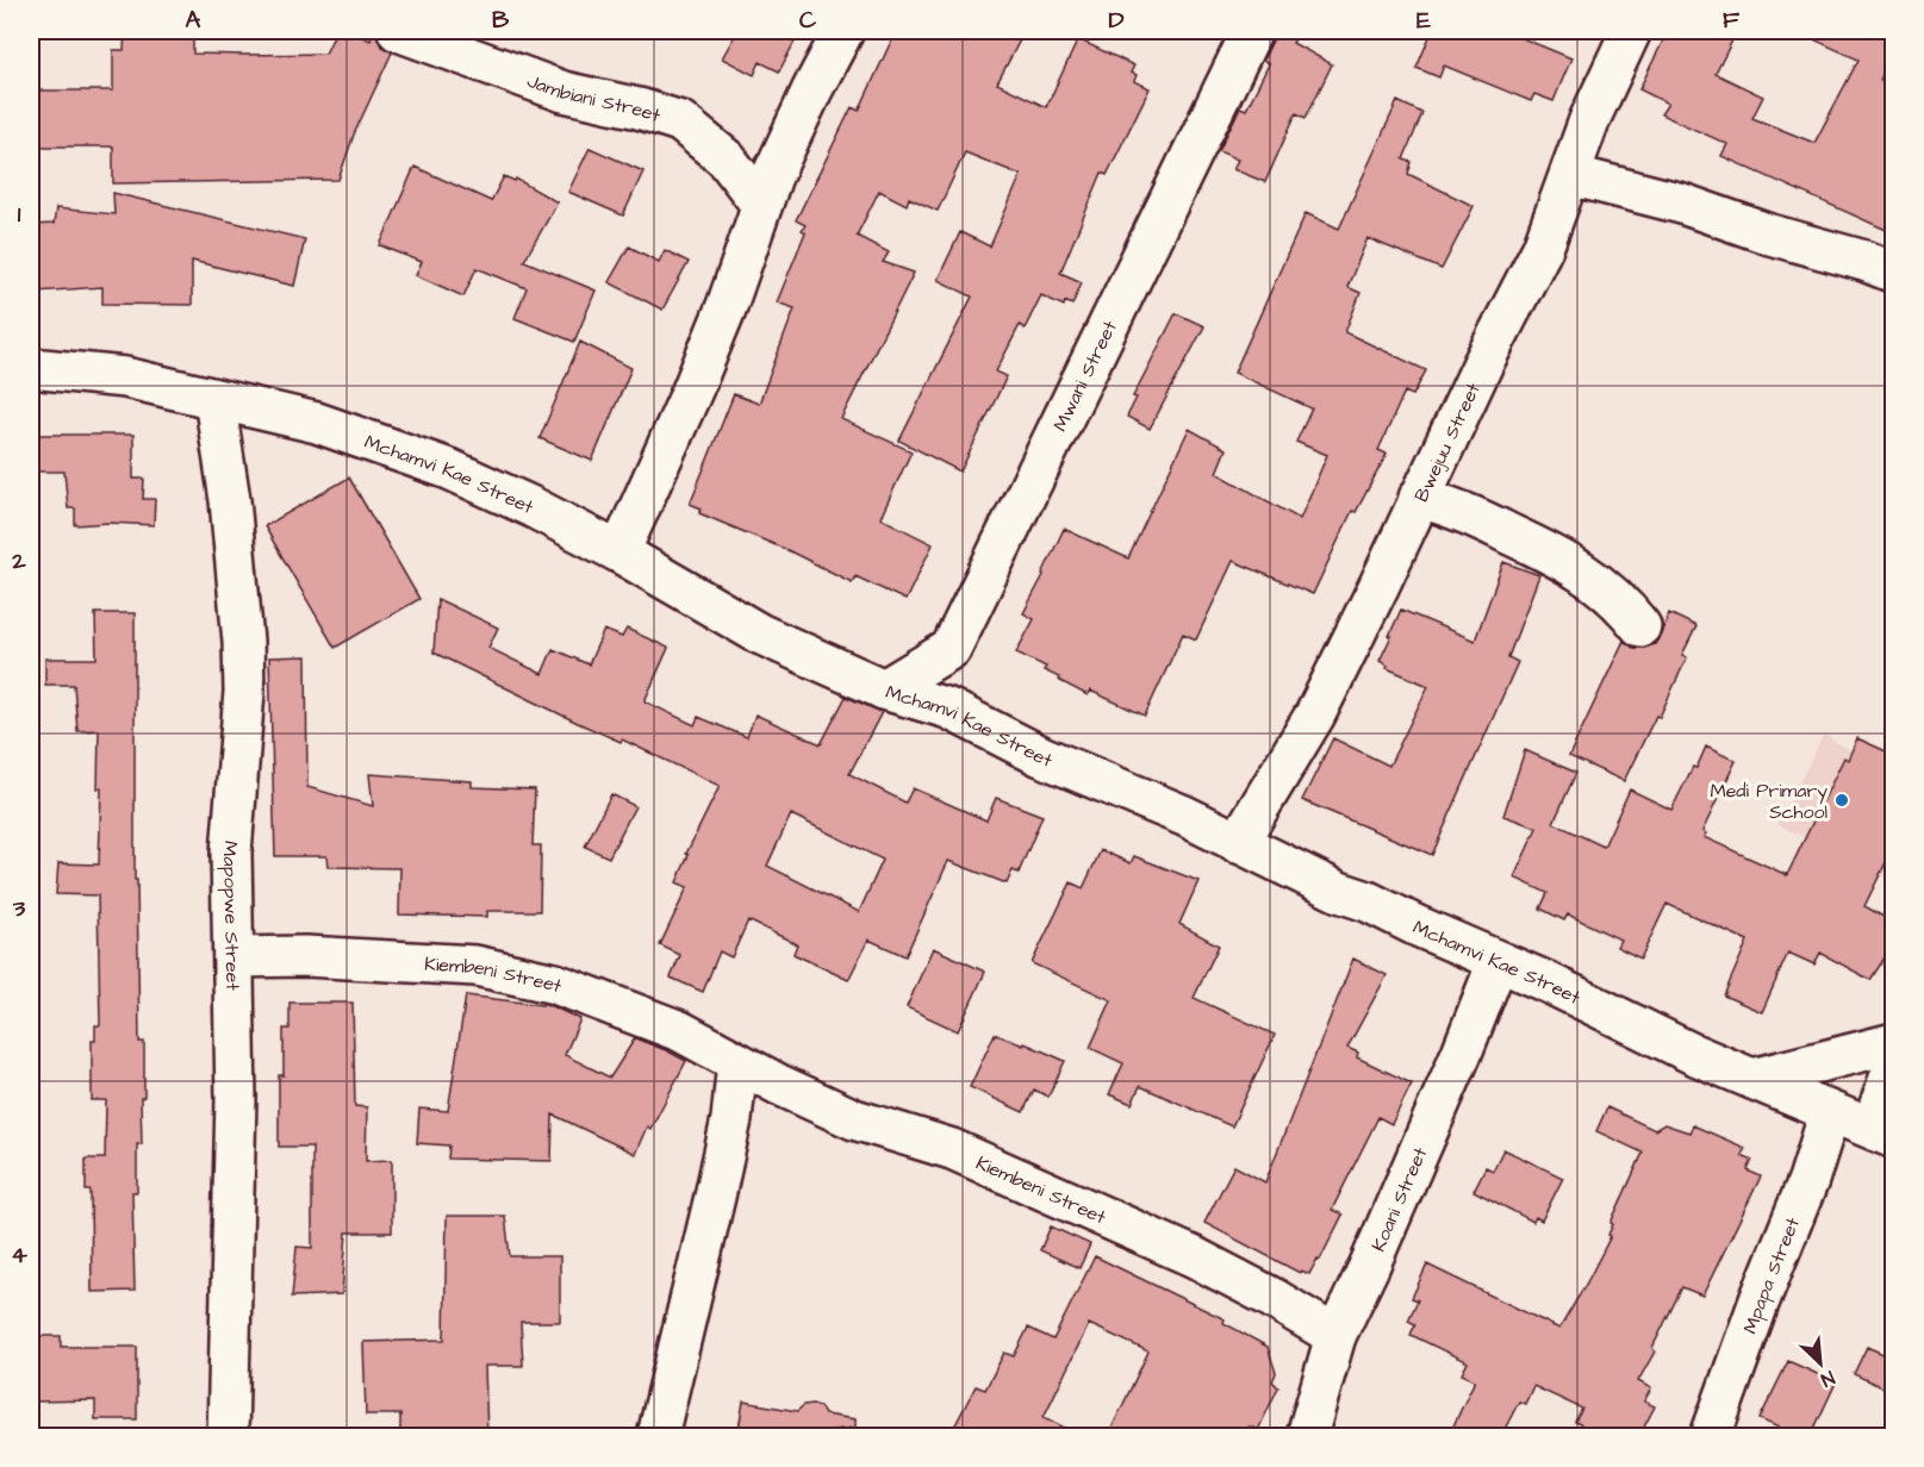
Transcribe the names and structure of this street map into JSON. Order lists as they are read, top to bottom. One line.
{"streets":{"street":["Jambiani Street","Mwani Street","Bwejuu Street","Mchamvi Kae Street","Mapopwe Street","Kiembeni Street","Koani Street","Mpapa Street"]},"crossings":[["Mwani Street","Mchamvi Kae Street"],["Bwejuu Street","Mchamvi Kae Street"],["Mchamvi Kae Street","Mapopwe Street"],["Mchamvi Kae Street","Koani Street"],["Mchamvi Kae Street","Mpapa Street"],["Mapopwe Street","Kiembeni Street"],["Kiembeni Street","Koani Street"]],"places":["Medi Primary School"],"north":"bottom right","grid":{"columns":["A","B","C","D","E","F"],"rows":["1","2","3","4"]}}
